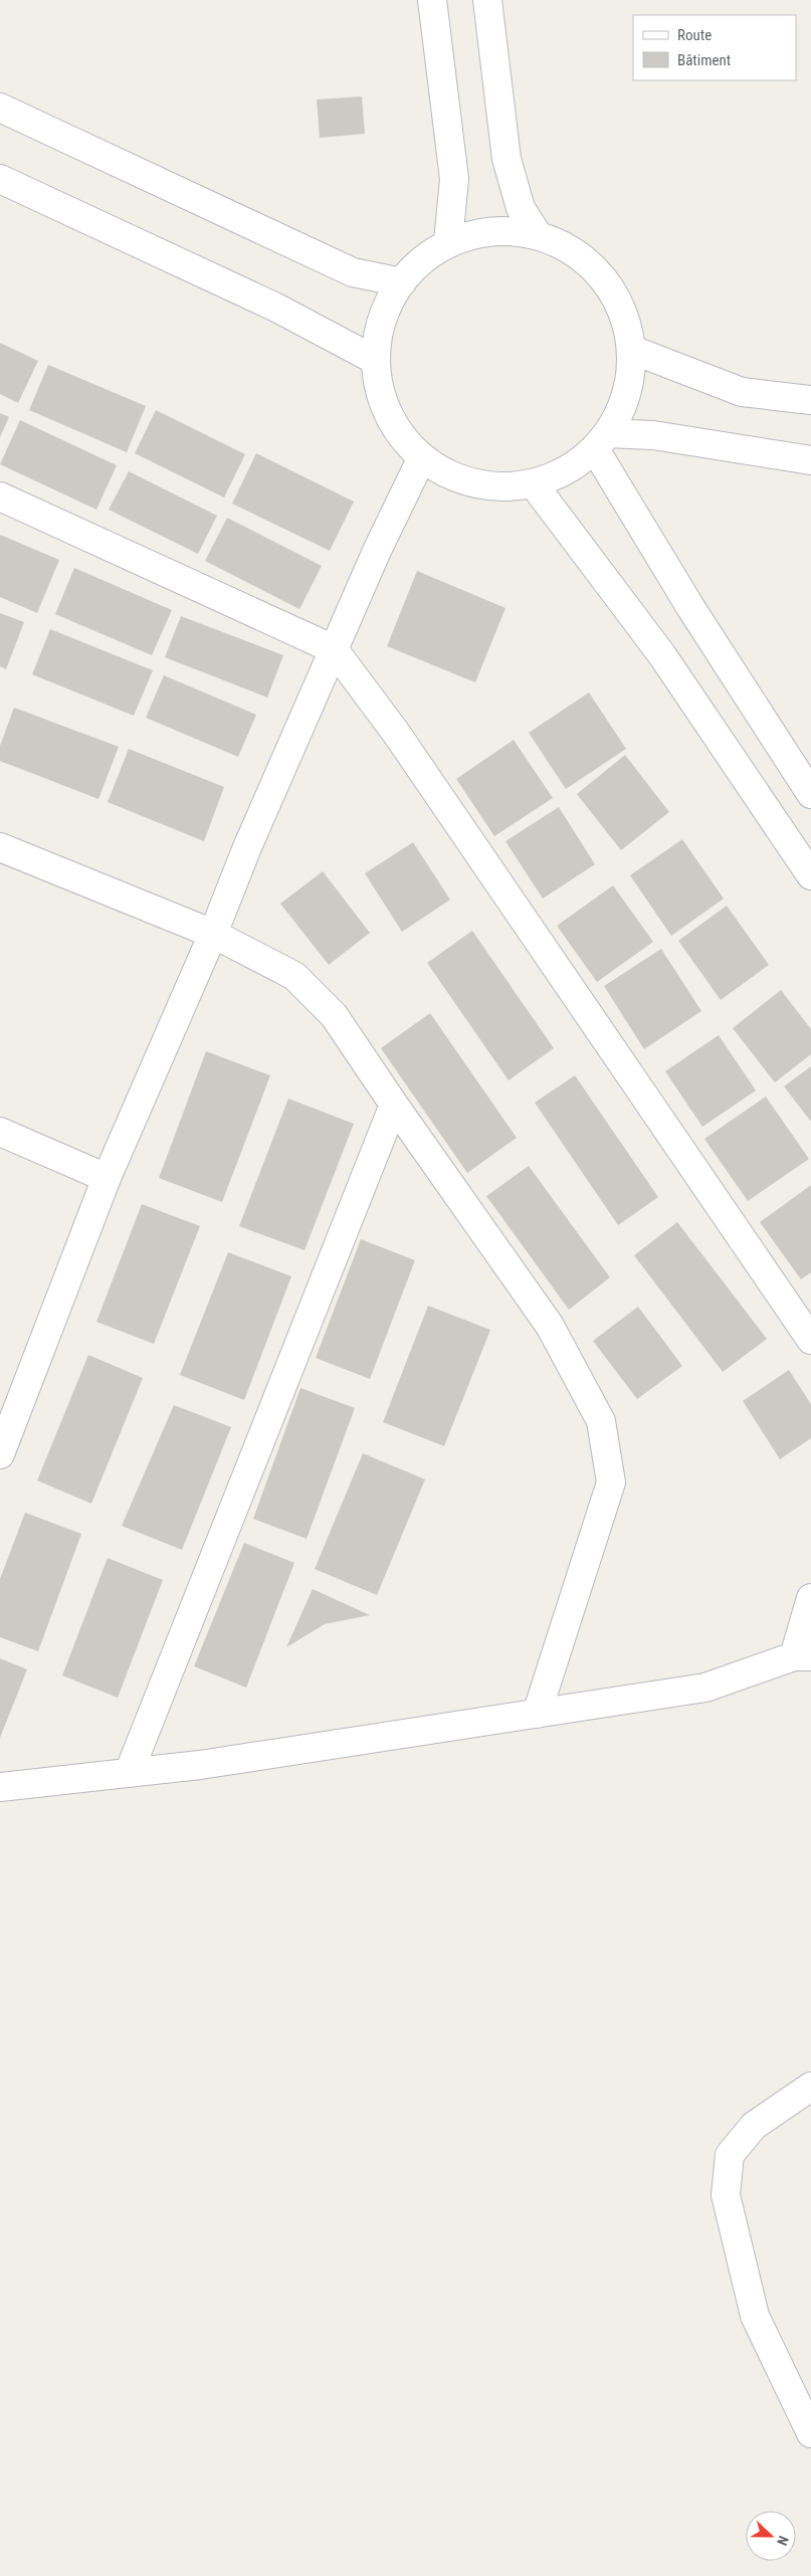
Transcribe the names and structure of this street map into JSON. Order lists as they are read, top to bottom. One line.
{"legend":["Route","Bâtiment"],"north":"right"}
